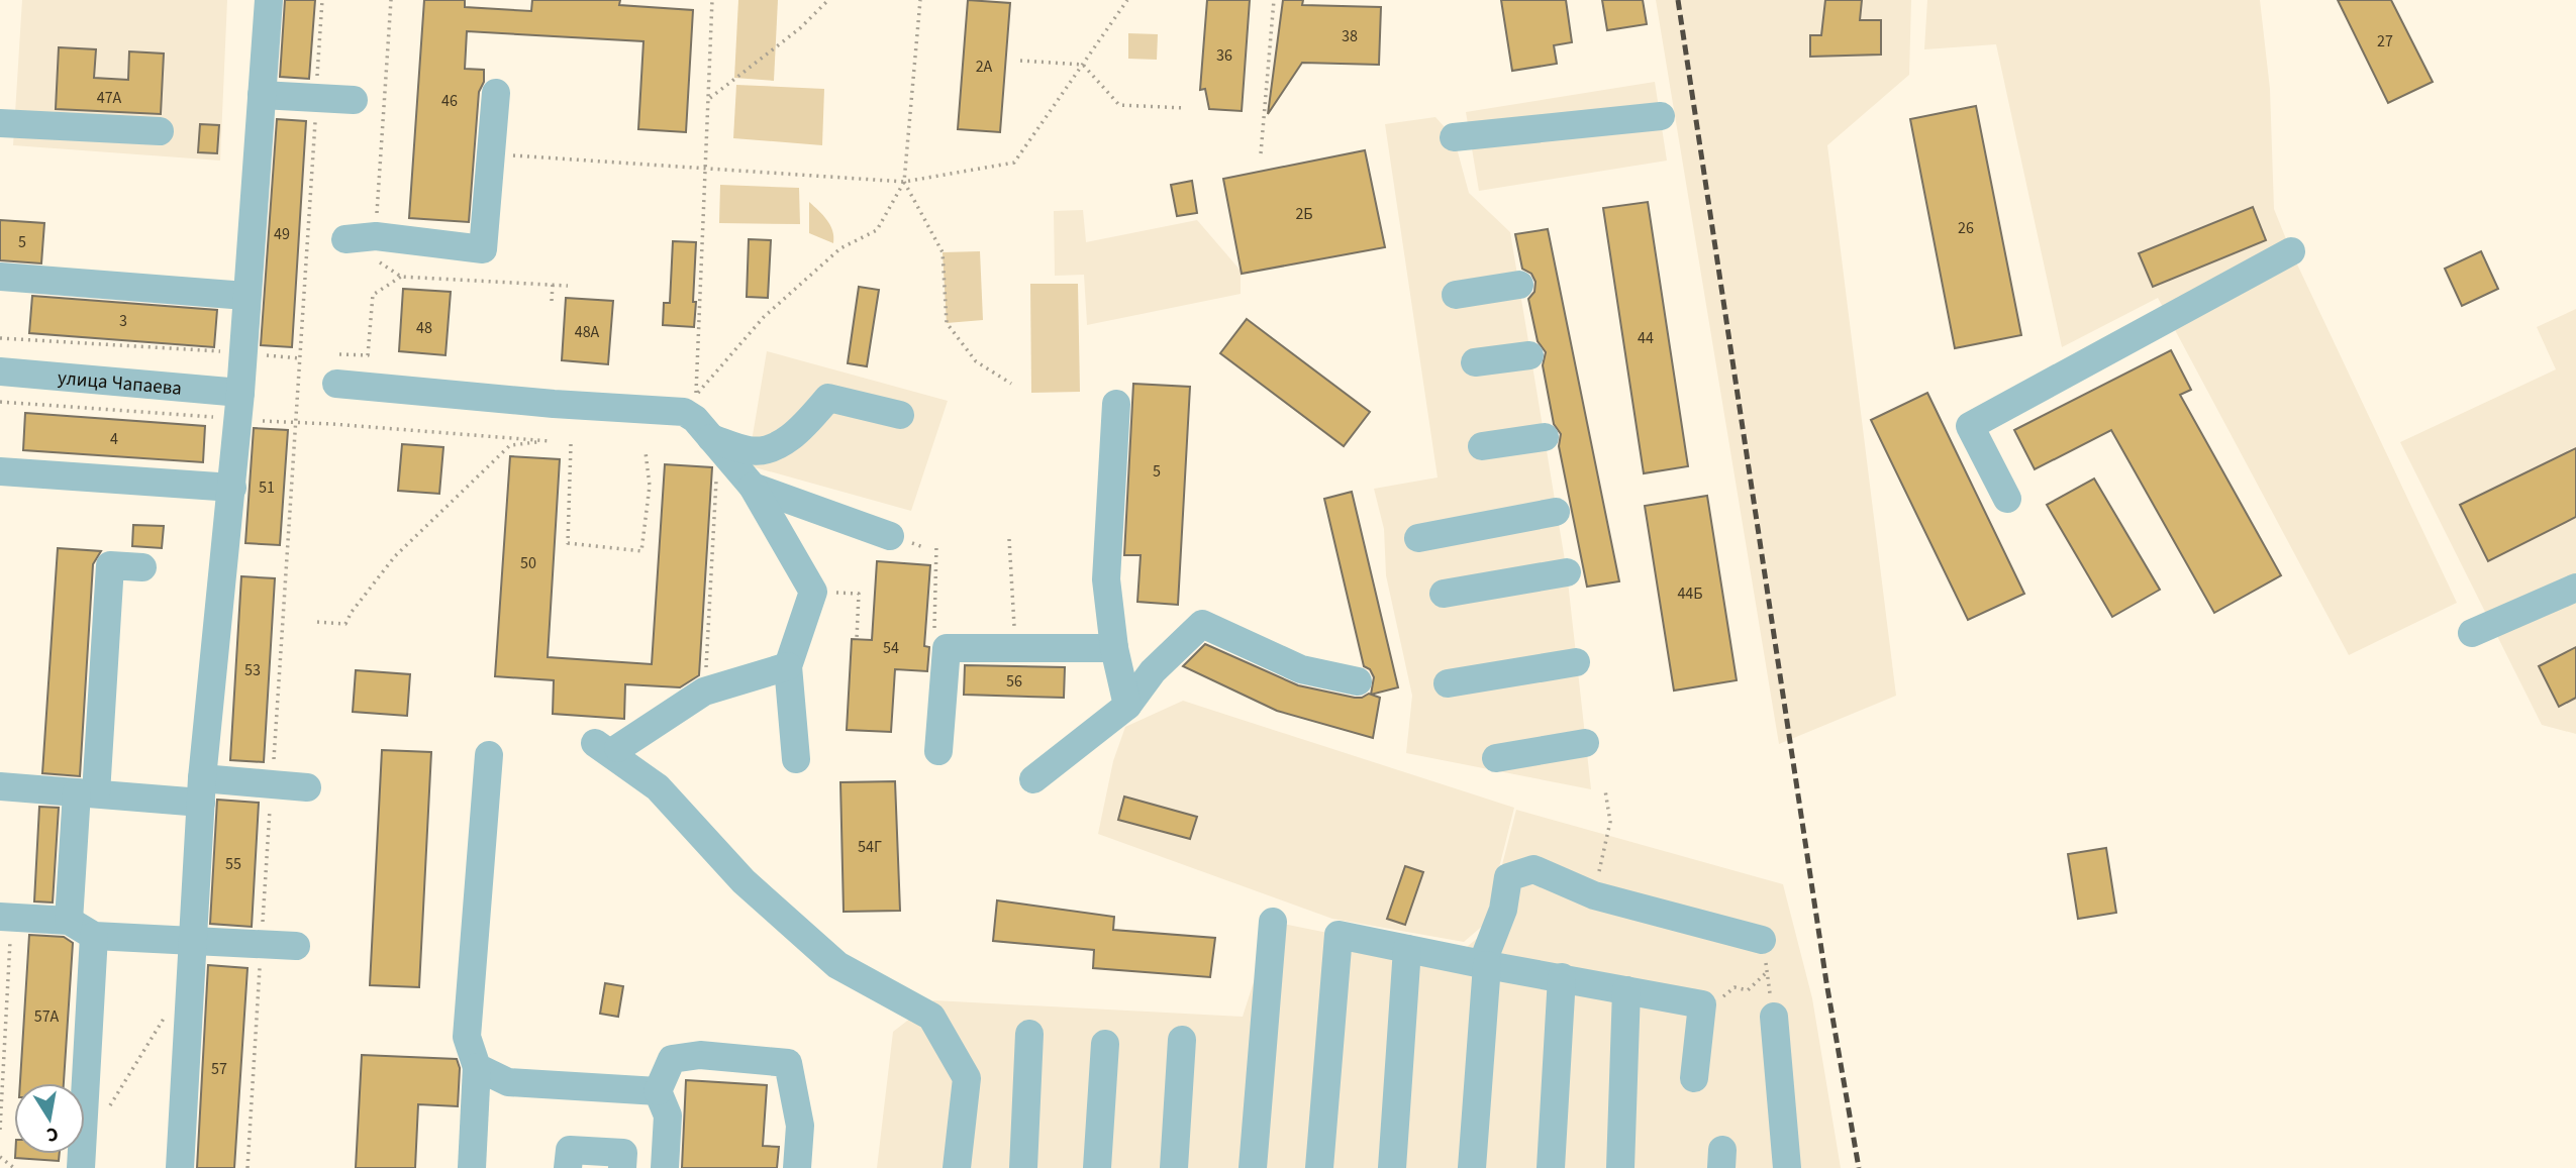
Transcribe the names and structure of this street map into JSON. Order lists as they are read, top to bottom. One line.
{"streets":{"street":["улица Чапаева"]},"house_numbers":["38","27","36","2А","47А","46","2Б","26","49","5","3","48","48А","44","4","5","51","50","44Б","54","53","56","54Г","55","57А","57"],"north":"bottom"}
